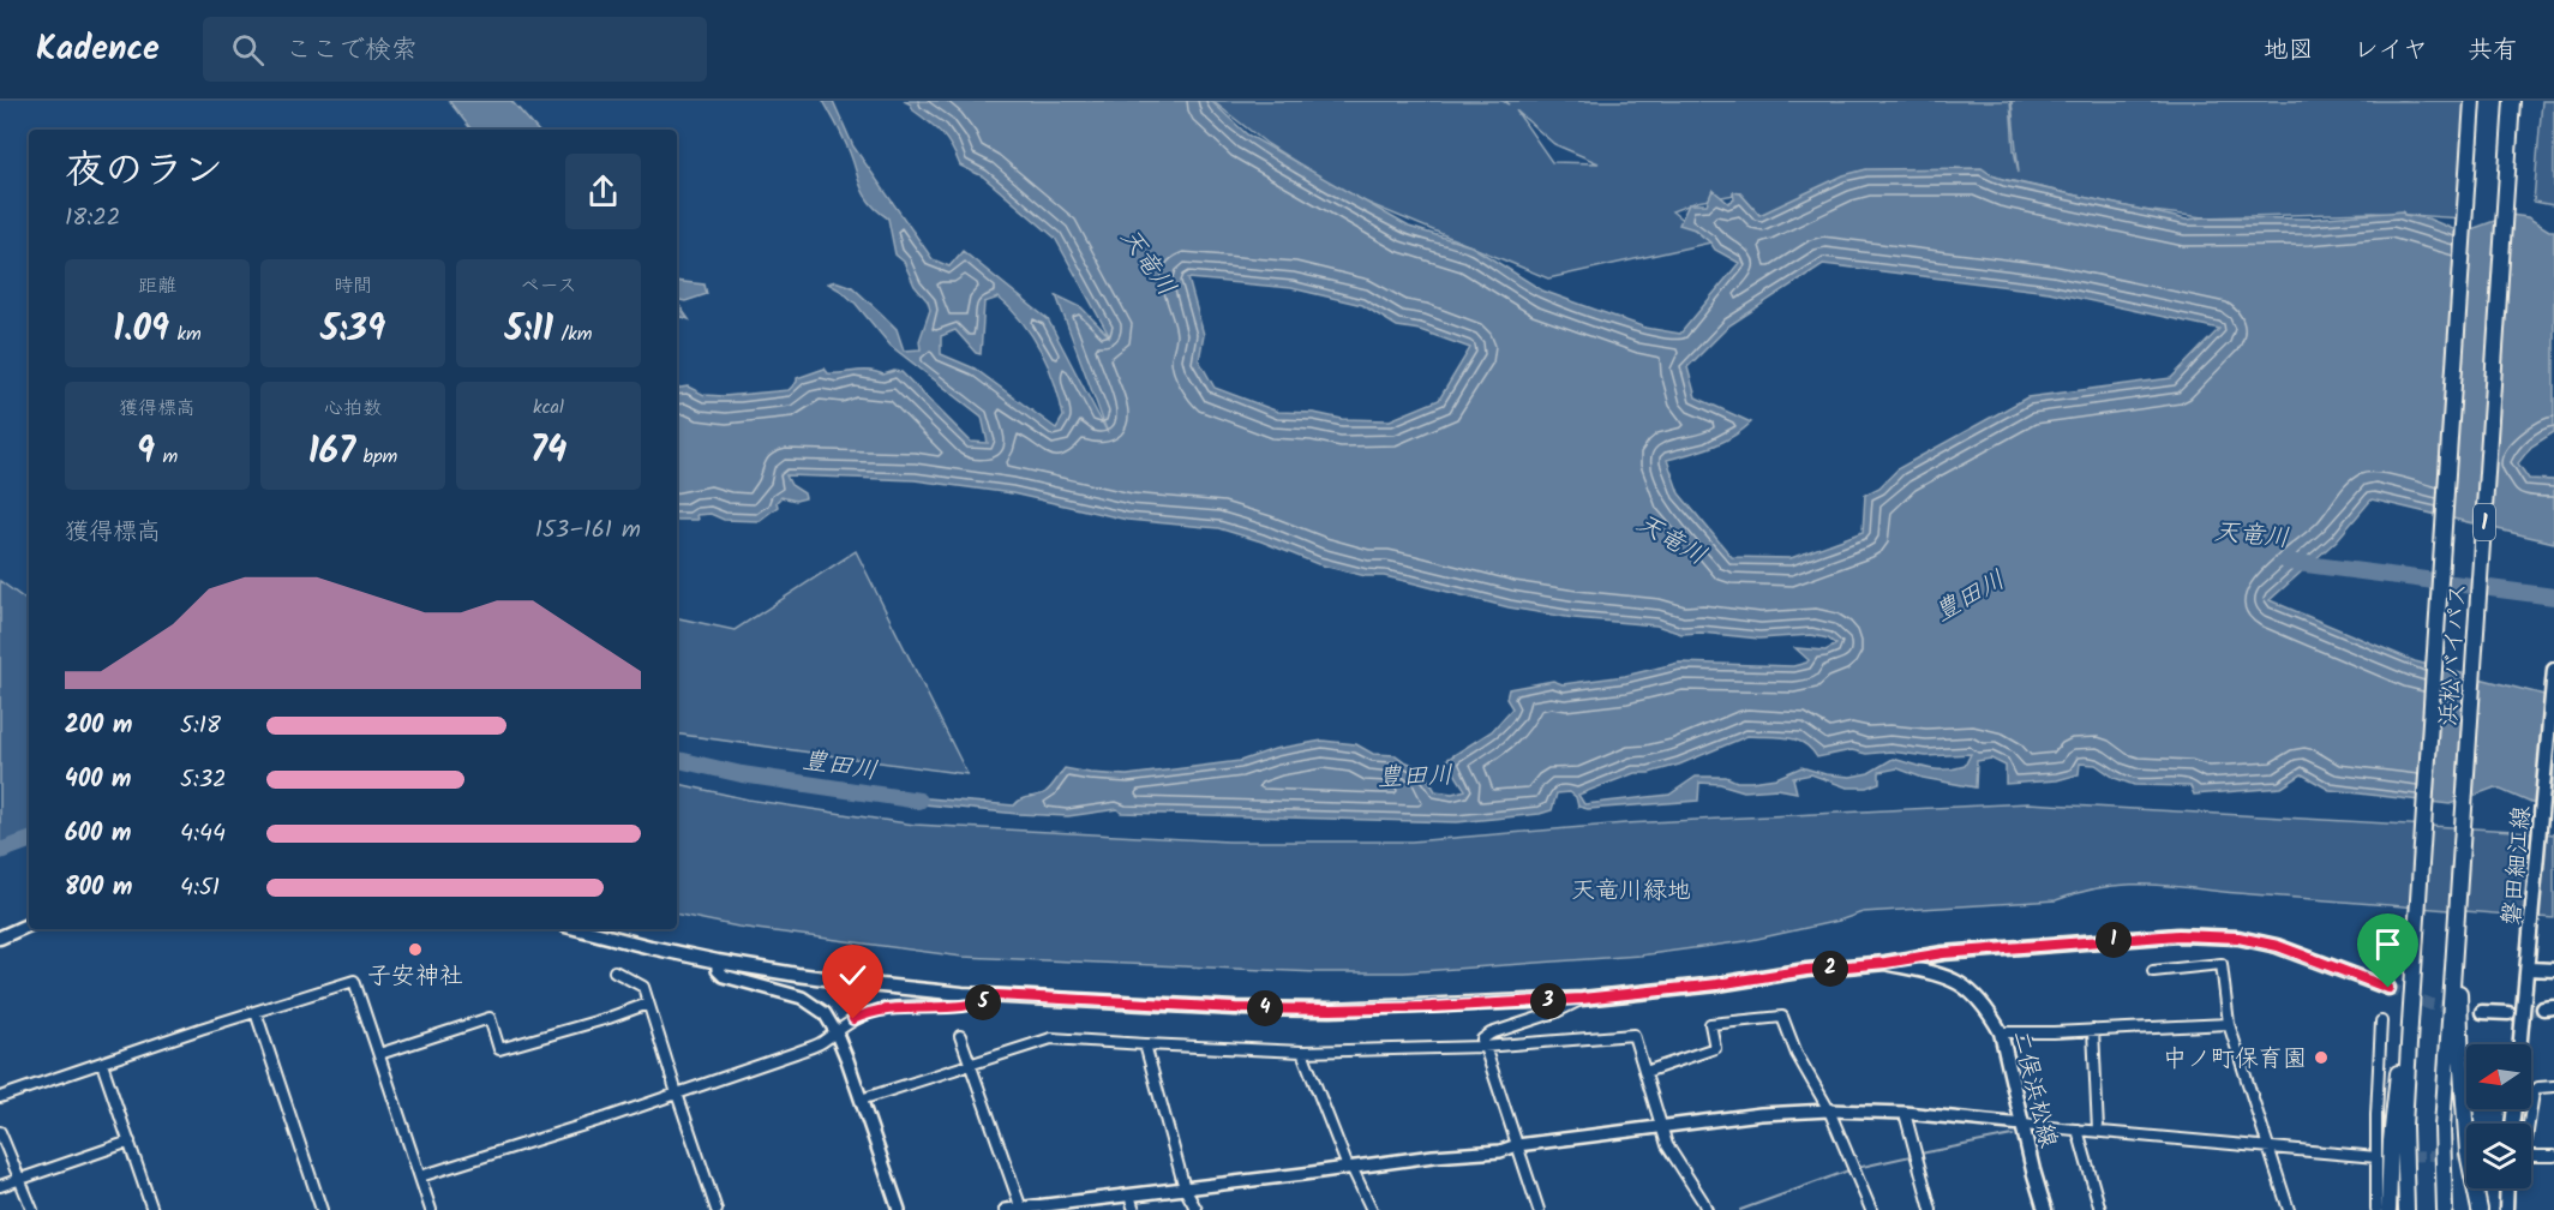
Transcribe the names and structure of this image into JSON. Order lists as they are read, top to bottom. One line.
{"streets":{"highway":["1","浜松バイパス"],"main road":["磐田細江線","二俣浜松線"]},"crossings":[["1","浜松バイパス"]],"water":["天竜川","豊田川"],"parks":["天竜川緑地"],"places":["子安神社","中ノ町保育園"],"north":"left","page":{"header":"Kadence","search":"ここで検索","nav":["地図","レイヤ","共有"],"heading":["夜のラン","18:22"],"stats":[["距離","1.09 km"],["時間","5:39"],["ペース","5:11 /km"],["獲得標高","9 m"],["心拍数","167 bpm"],["kcal","74"]],"chart":["獲得標高","153–161 m"],"list":[{"name":"200 m","note":"5:18"},{"name":"400 m","note":"5:32"},{"name":"600 m","note":"4:44"},{"name":"800 m","note":"4:51"}],"pins":["1","2","3","5","4"]}}
